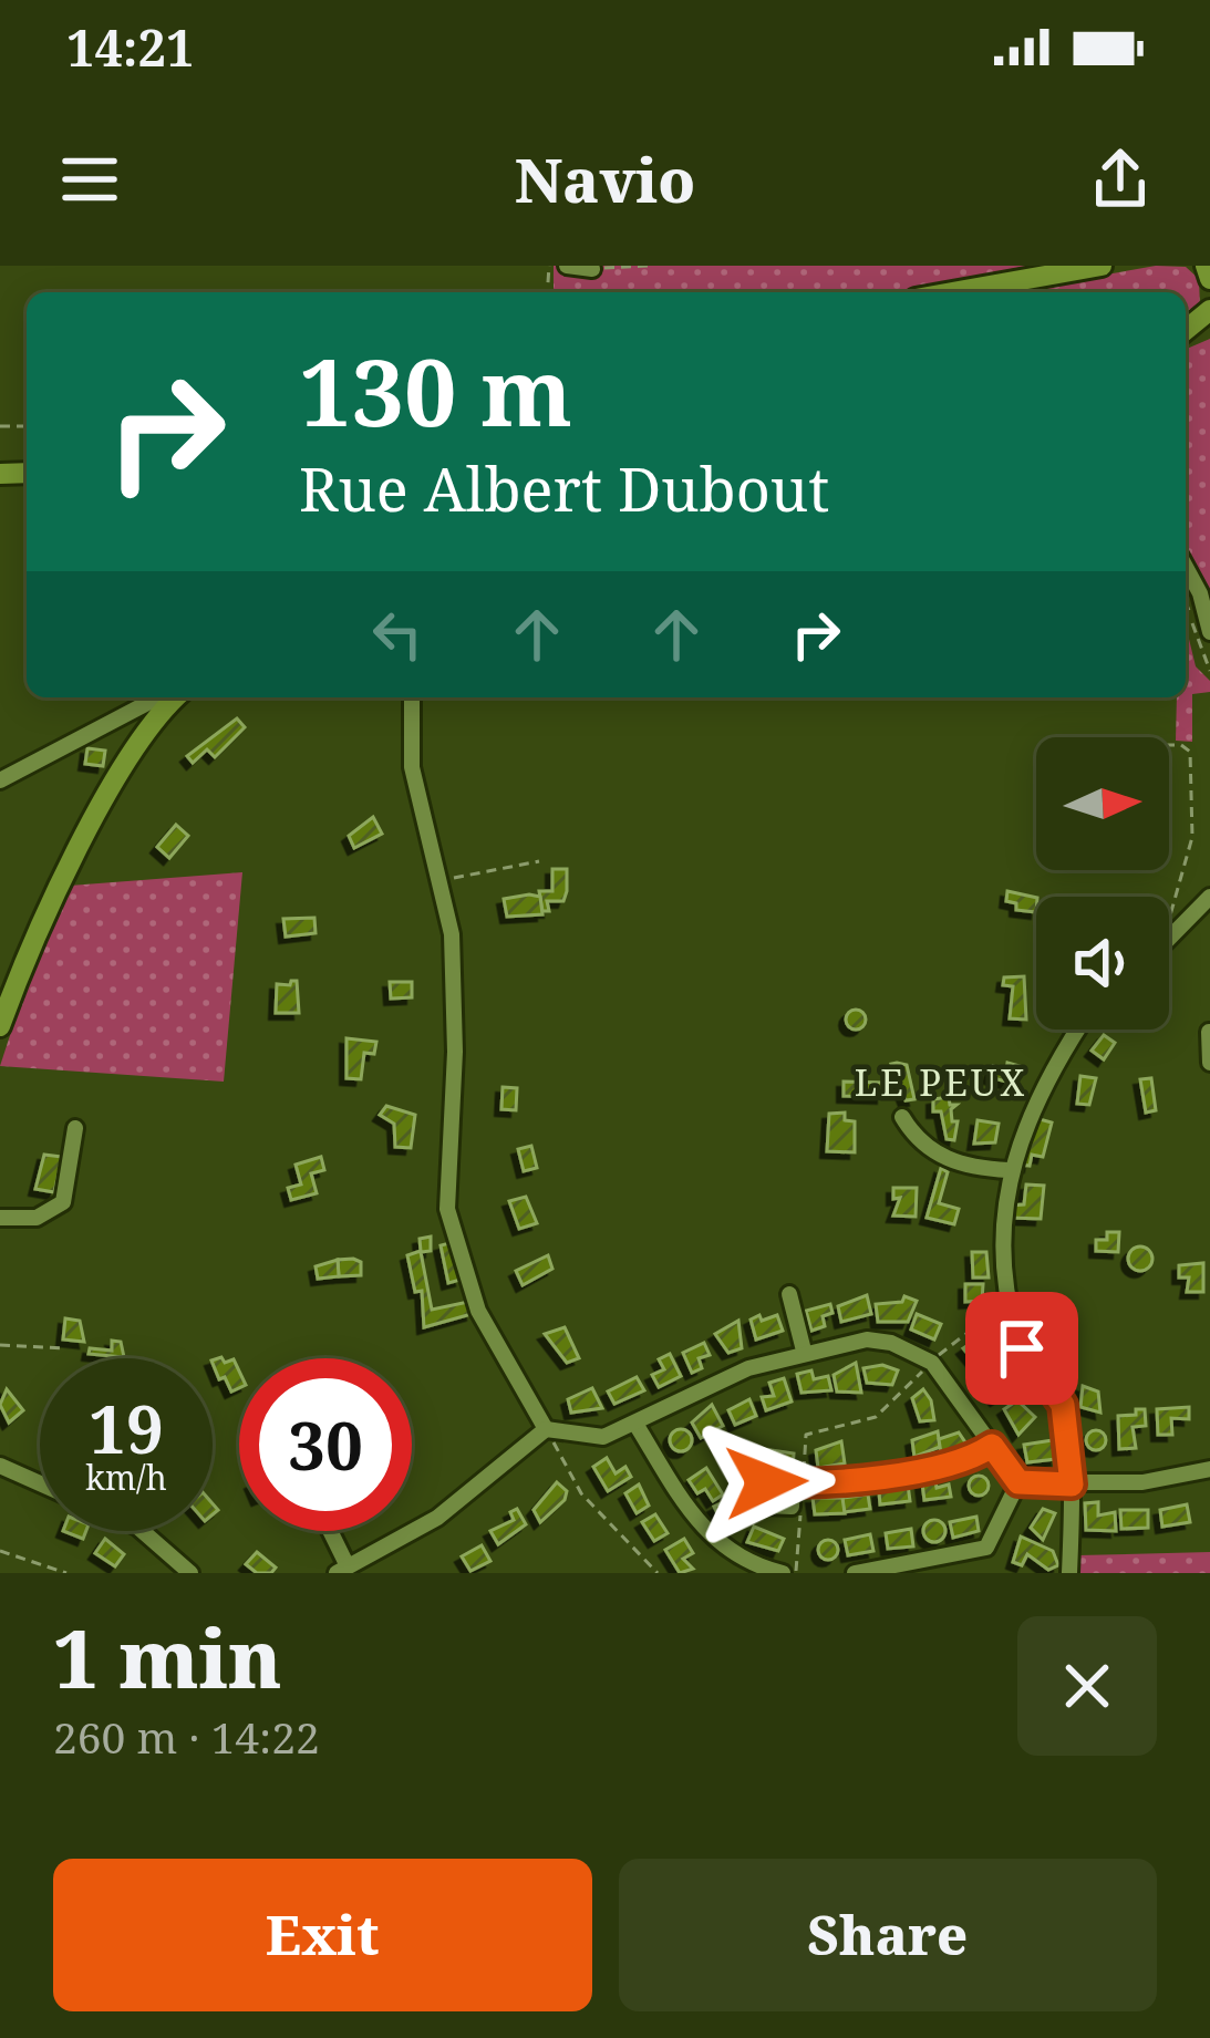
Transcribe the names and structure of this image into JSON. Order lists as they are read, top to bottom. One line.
{"districts":["LE PEUX"],"north":"right","page":{"status":"14:21","header":"Navio","turn":["130 m","Rue Albert Dubout"],"speed":"19 km/h","limit":"30","heading":["1 min","260 m · 14:22"],"buttons":["Exit","Share"]}}
